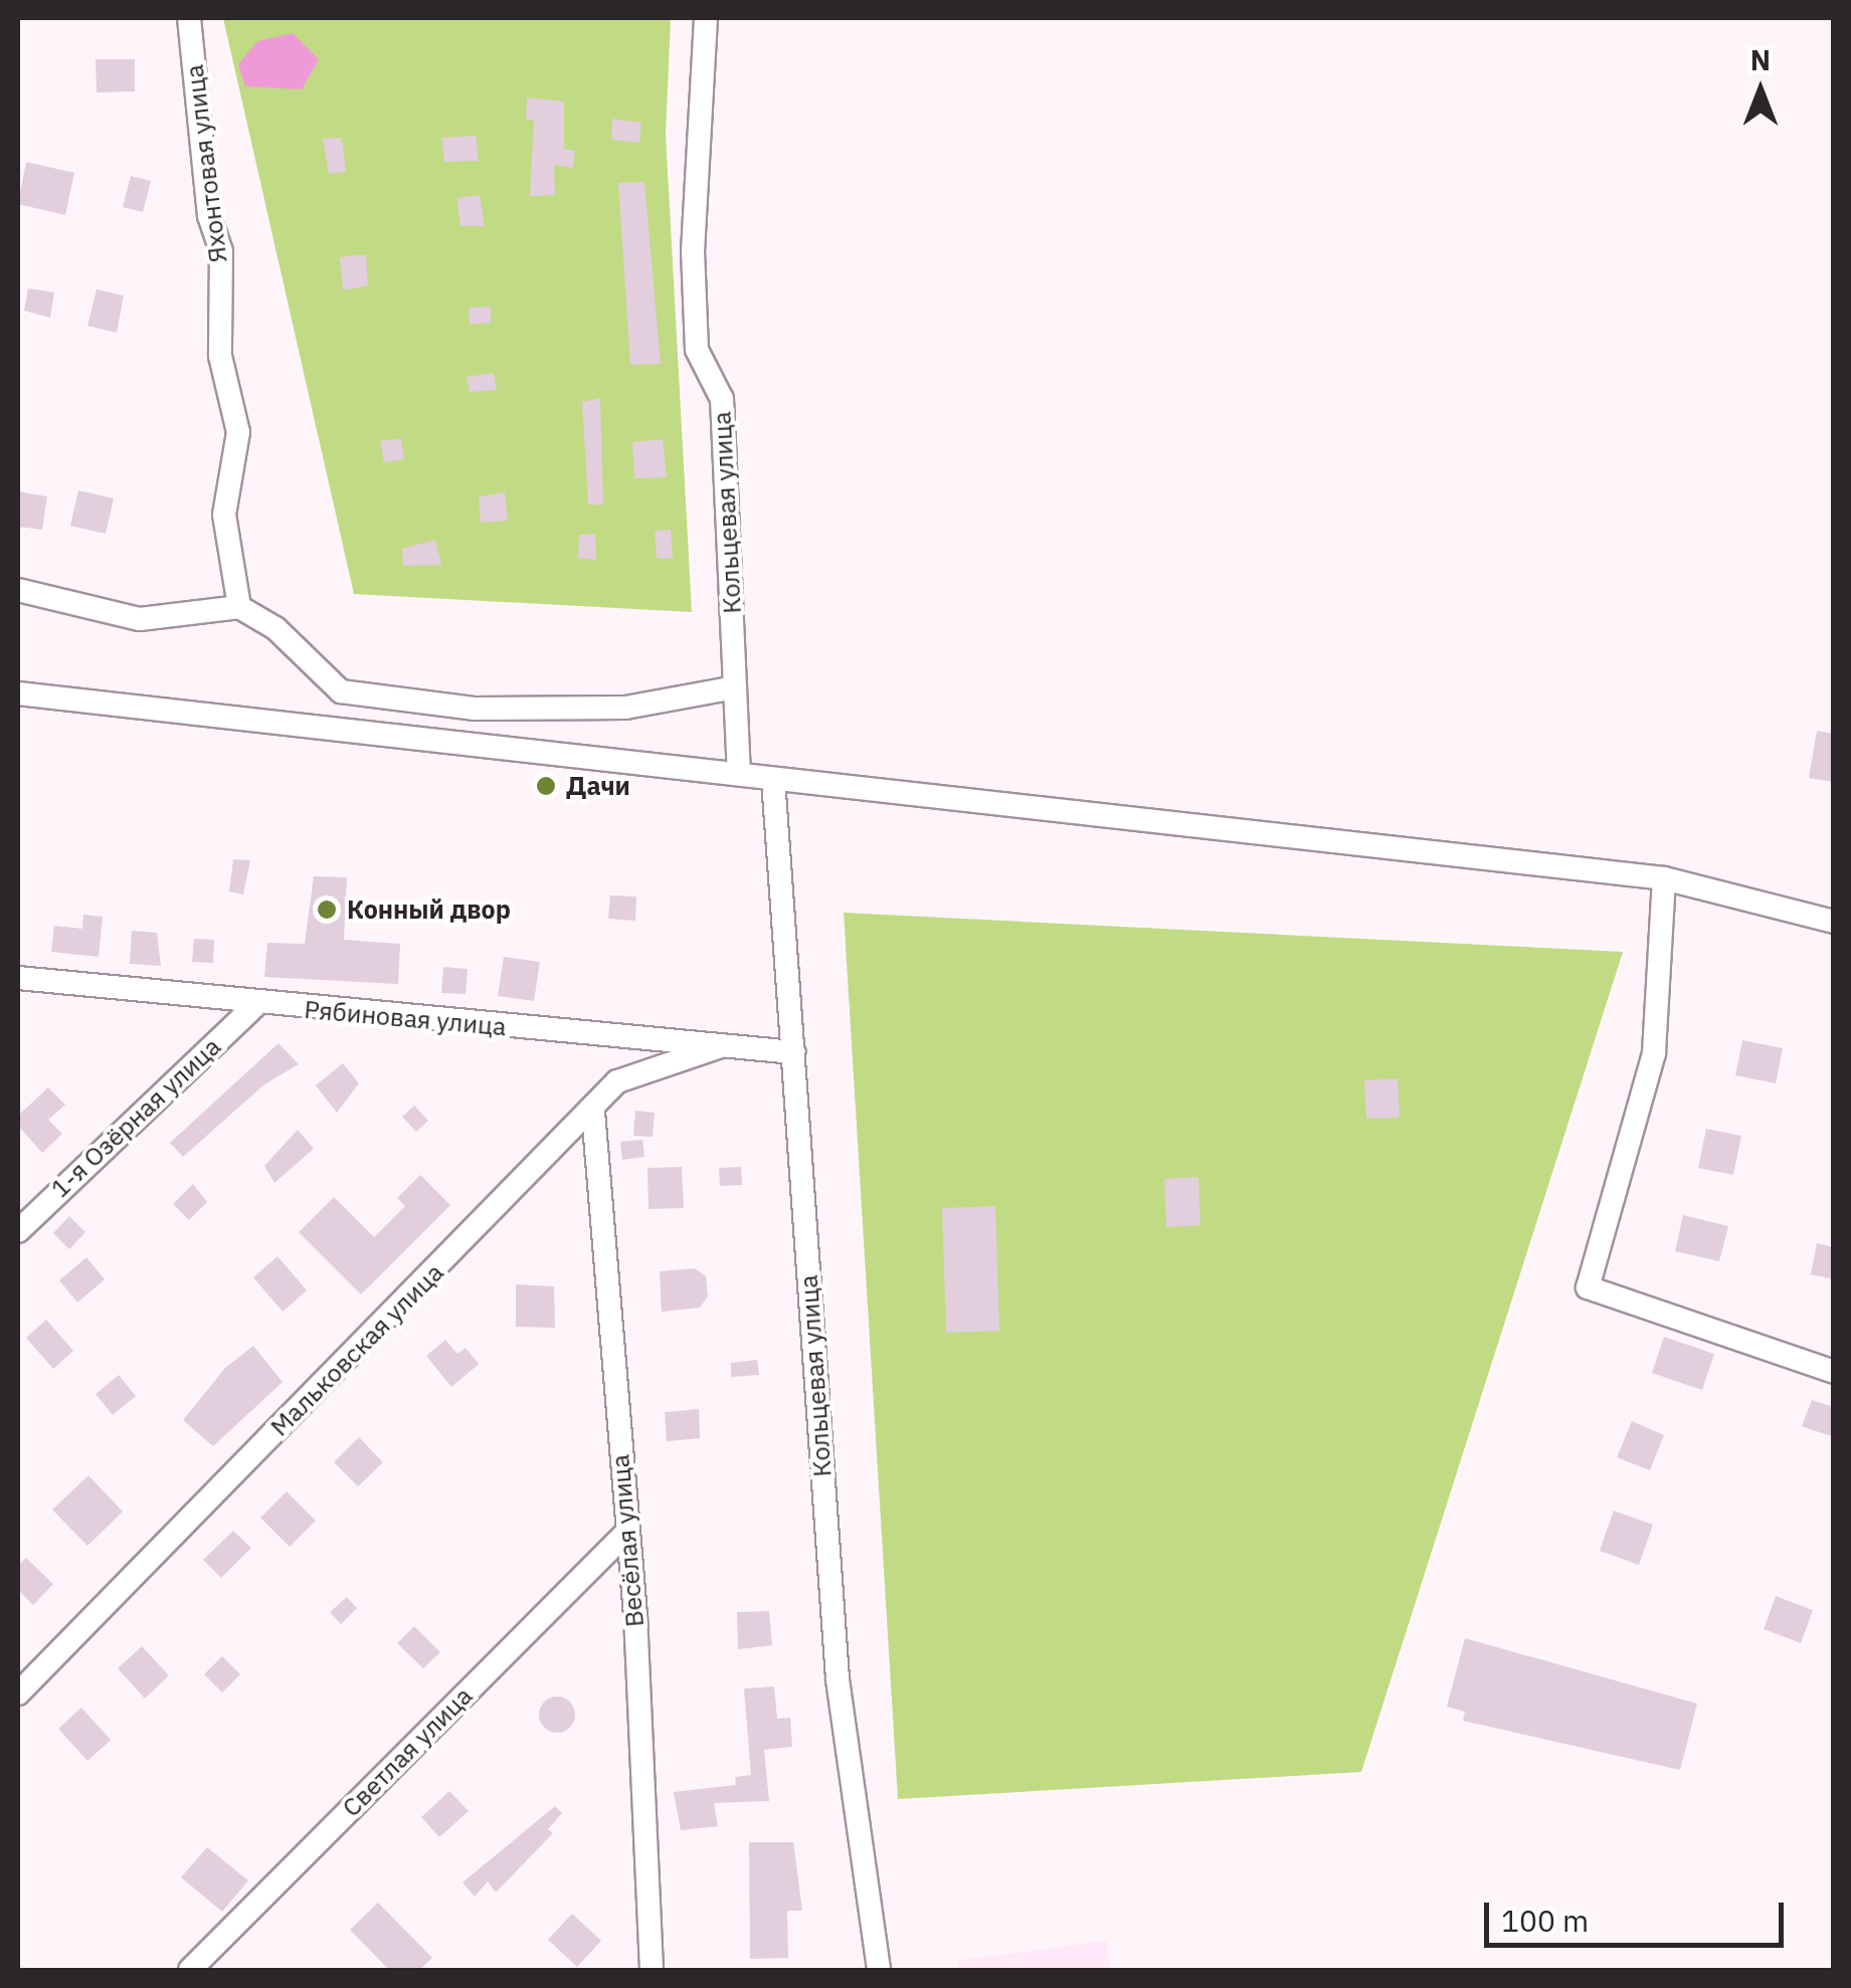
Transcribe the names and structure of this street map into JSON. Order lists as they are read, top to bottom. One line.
{"streets":{"street":["Яхонтовая улица","Кольцевая улица","Рябиновая улица","1-я Озёрная улица","Мальковская улица","Весёлая улица","Светлая улица"]},"crossings":[["Кольцевая улица","Рябиновая улица"],["Рябиновая улица","1-я Озёрная улица"],["Рябиновая улица","Мальковская улица"],["Мальковская улица","Весёлая улица"],["Весёлая улица","Светлая улица"]],"places":["Дачи","Конный двор"],"scale_bar":"100 m","north":"top"}
